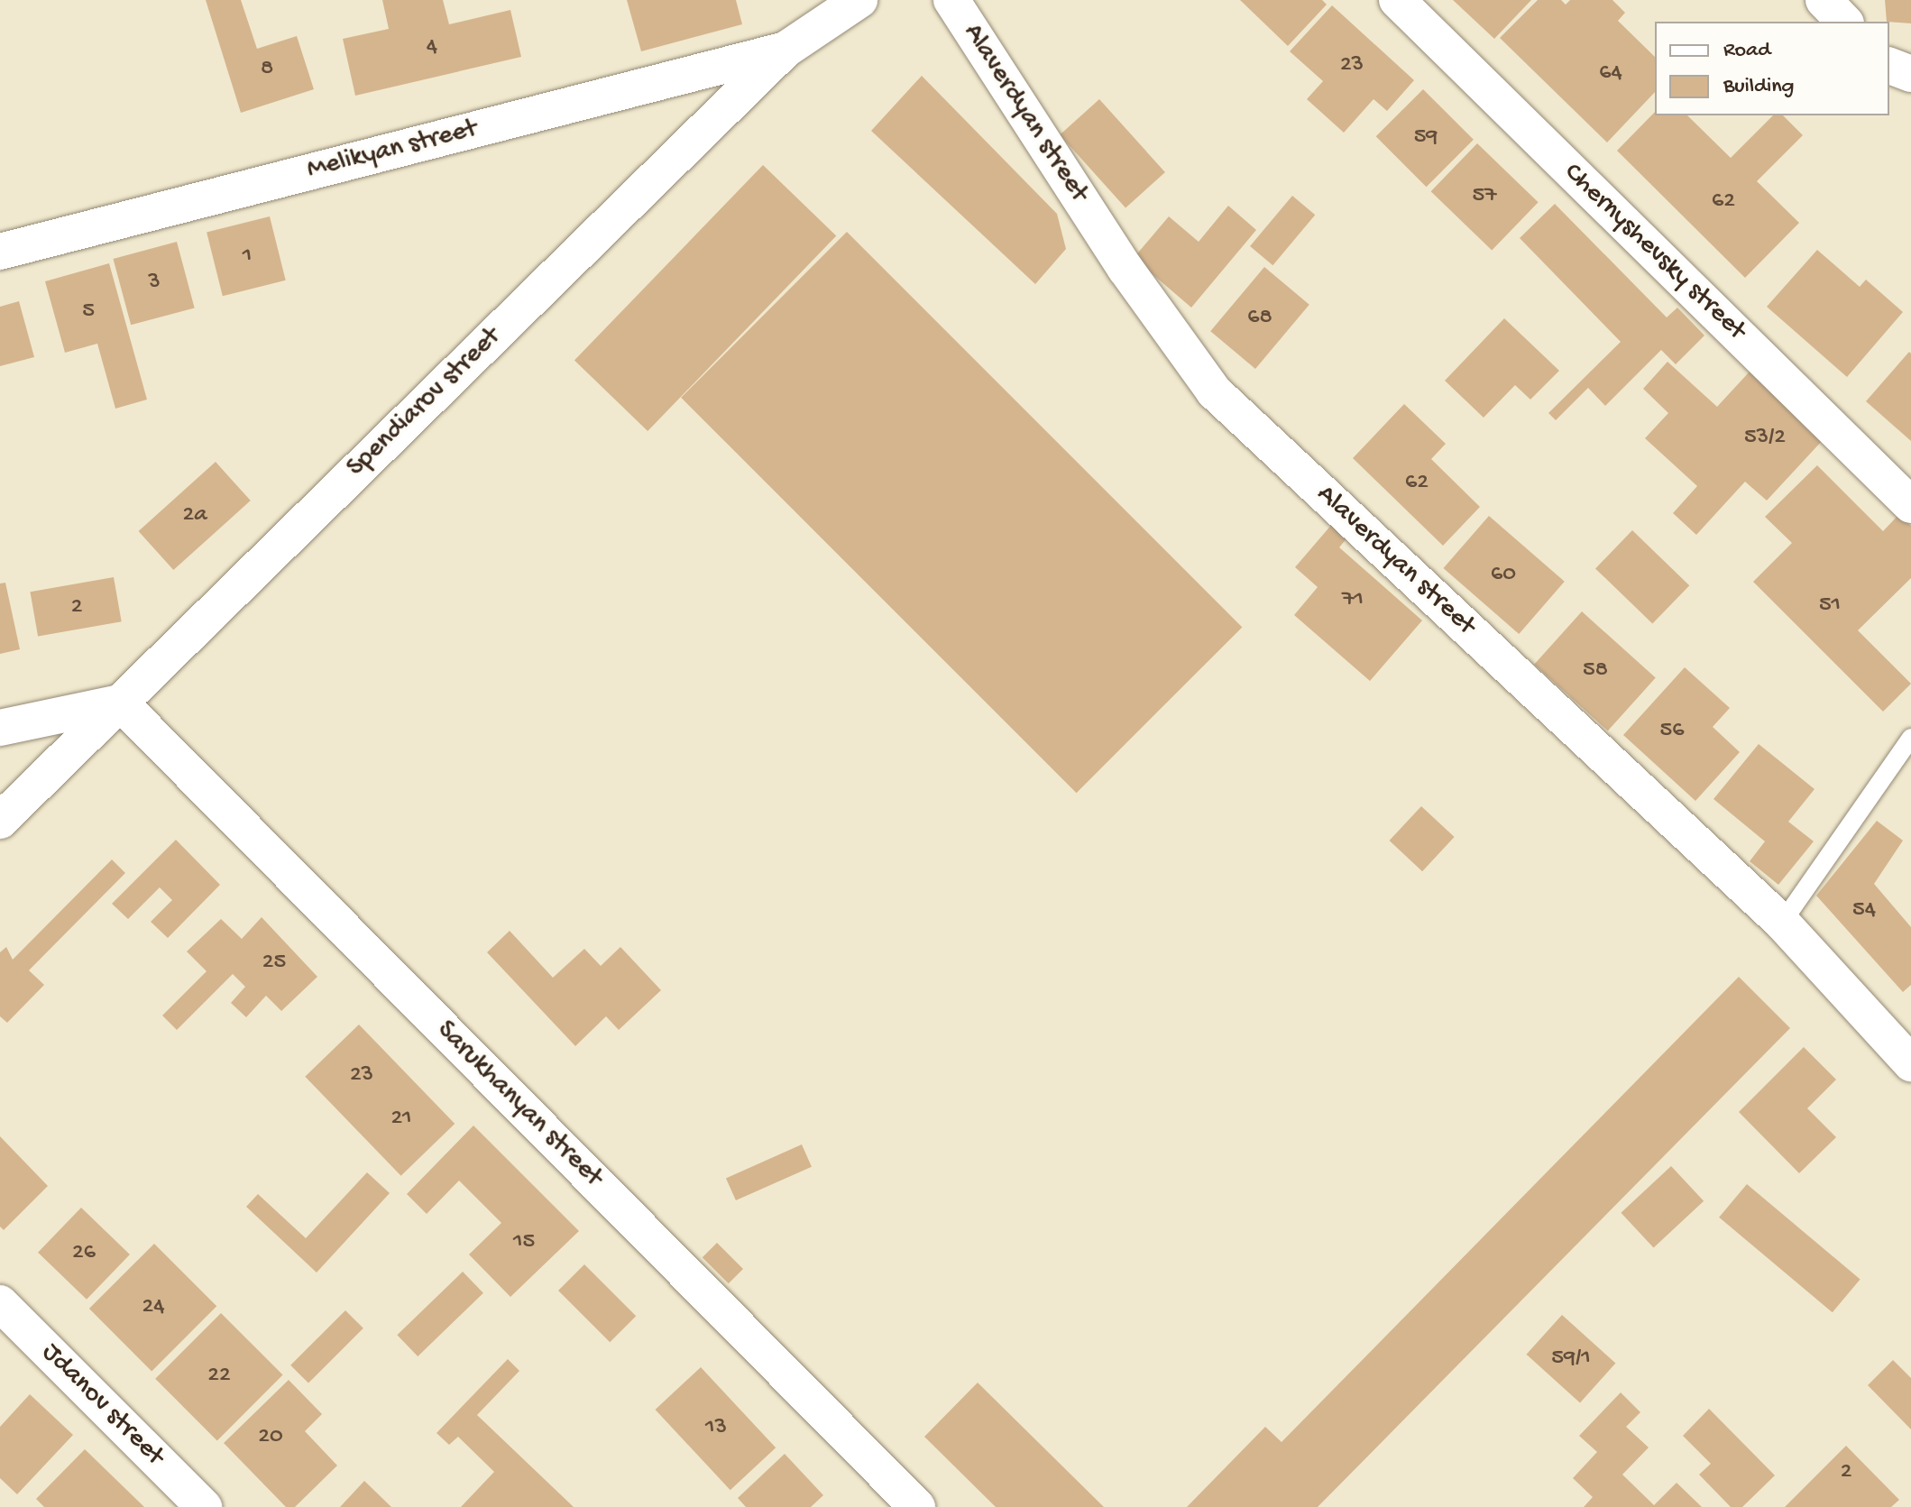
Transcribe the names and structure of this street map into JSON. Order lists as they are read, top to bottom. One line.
{"streets":{"street":["Alaverdyan street","Melikyan street","Chernyshevsky street","Spendiarov street","Sarukhanyan street","Jdanov street"]},"crossings":[["Melikyan street","Spendiarov street"],["Spendiarov street","Sarukhanyan street"]],"house_numbers":["4","23","8","64","59","57","62","1","3","5","68","53/2","62","2a","60","71","51","2","58","56","54","25","23","21","15","26","24","59/1","22","13","20","2"],"legend":["Road","Building"]}
